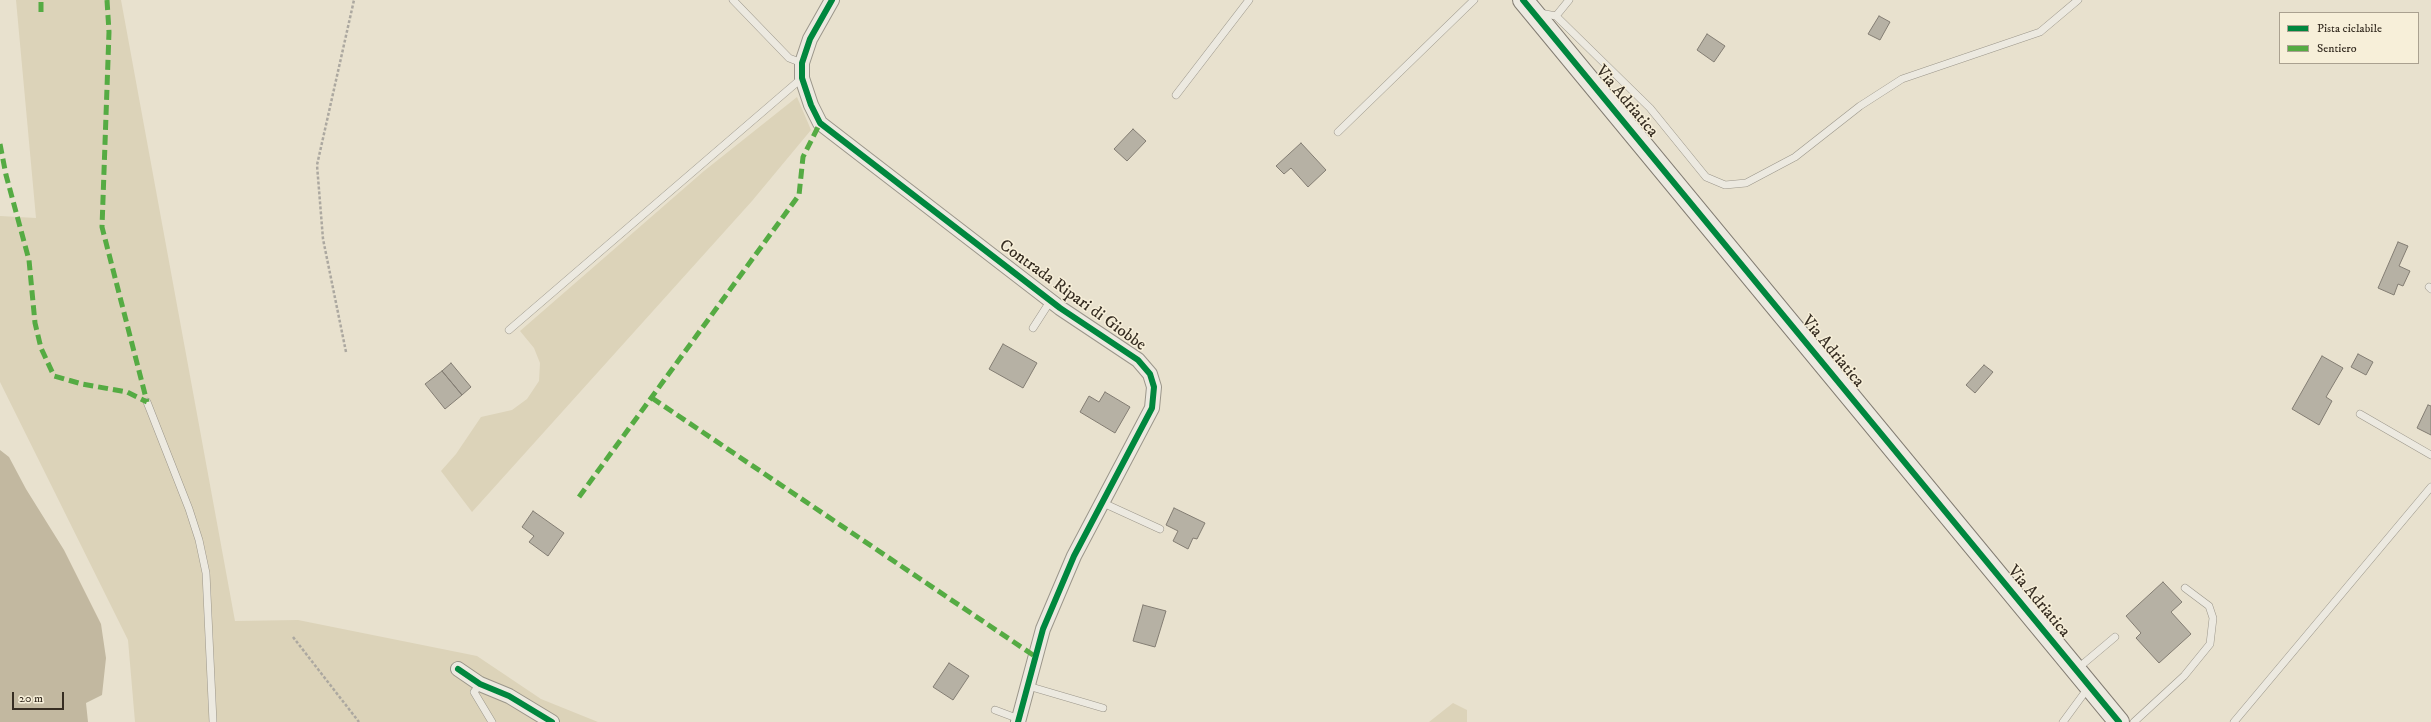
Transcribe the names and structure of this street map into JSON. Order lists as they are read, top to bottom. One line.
{"streets":{"main road":["Via Adriatica"],"street":["Contrada Ripari di Giobbe"]},"legend":["Pista ciclabile","Sentiero"],"scale_bar":"20 m"}
